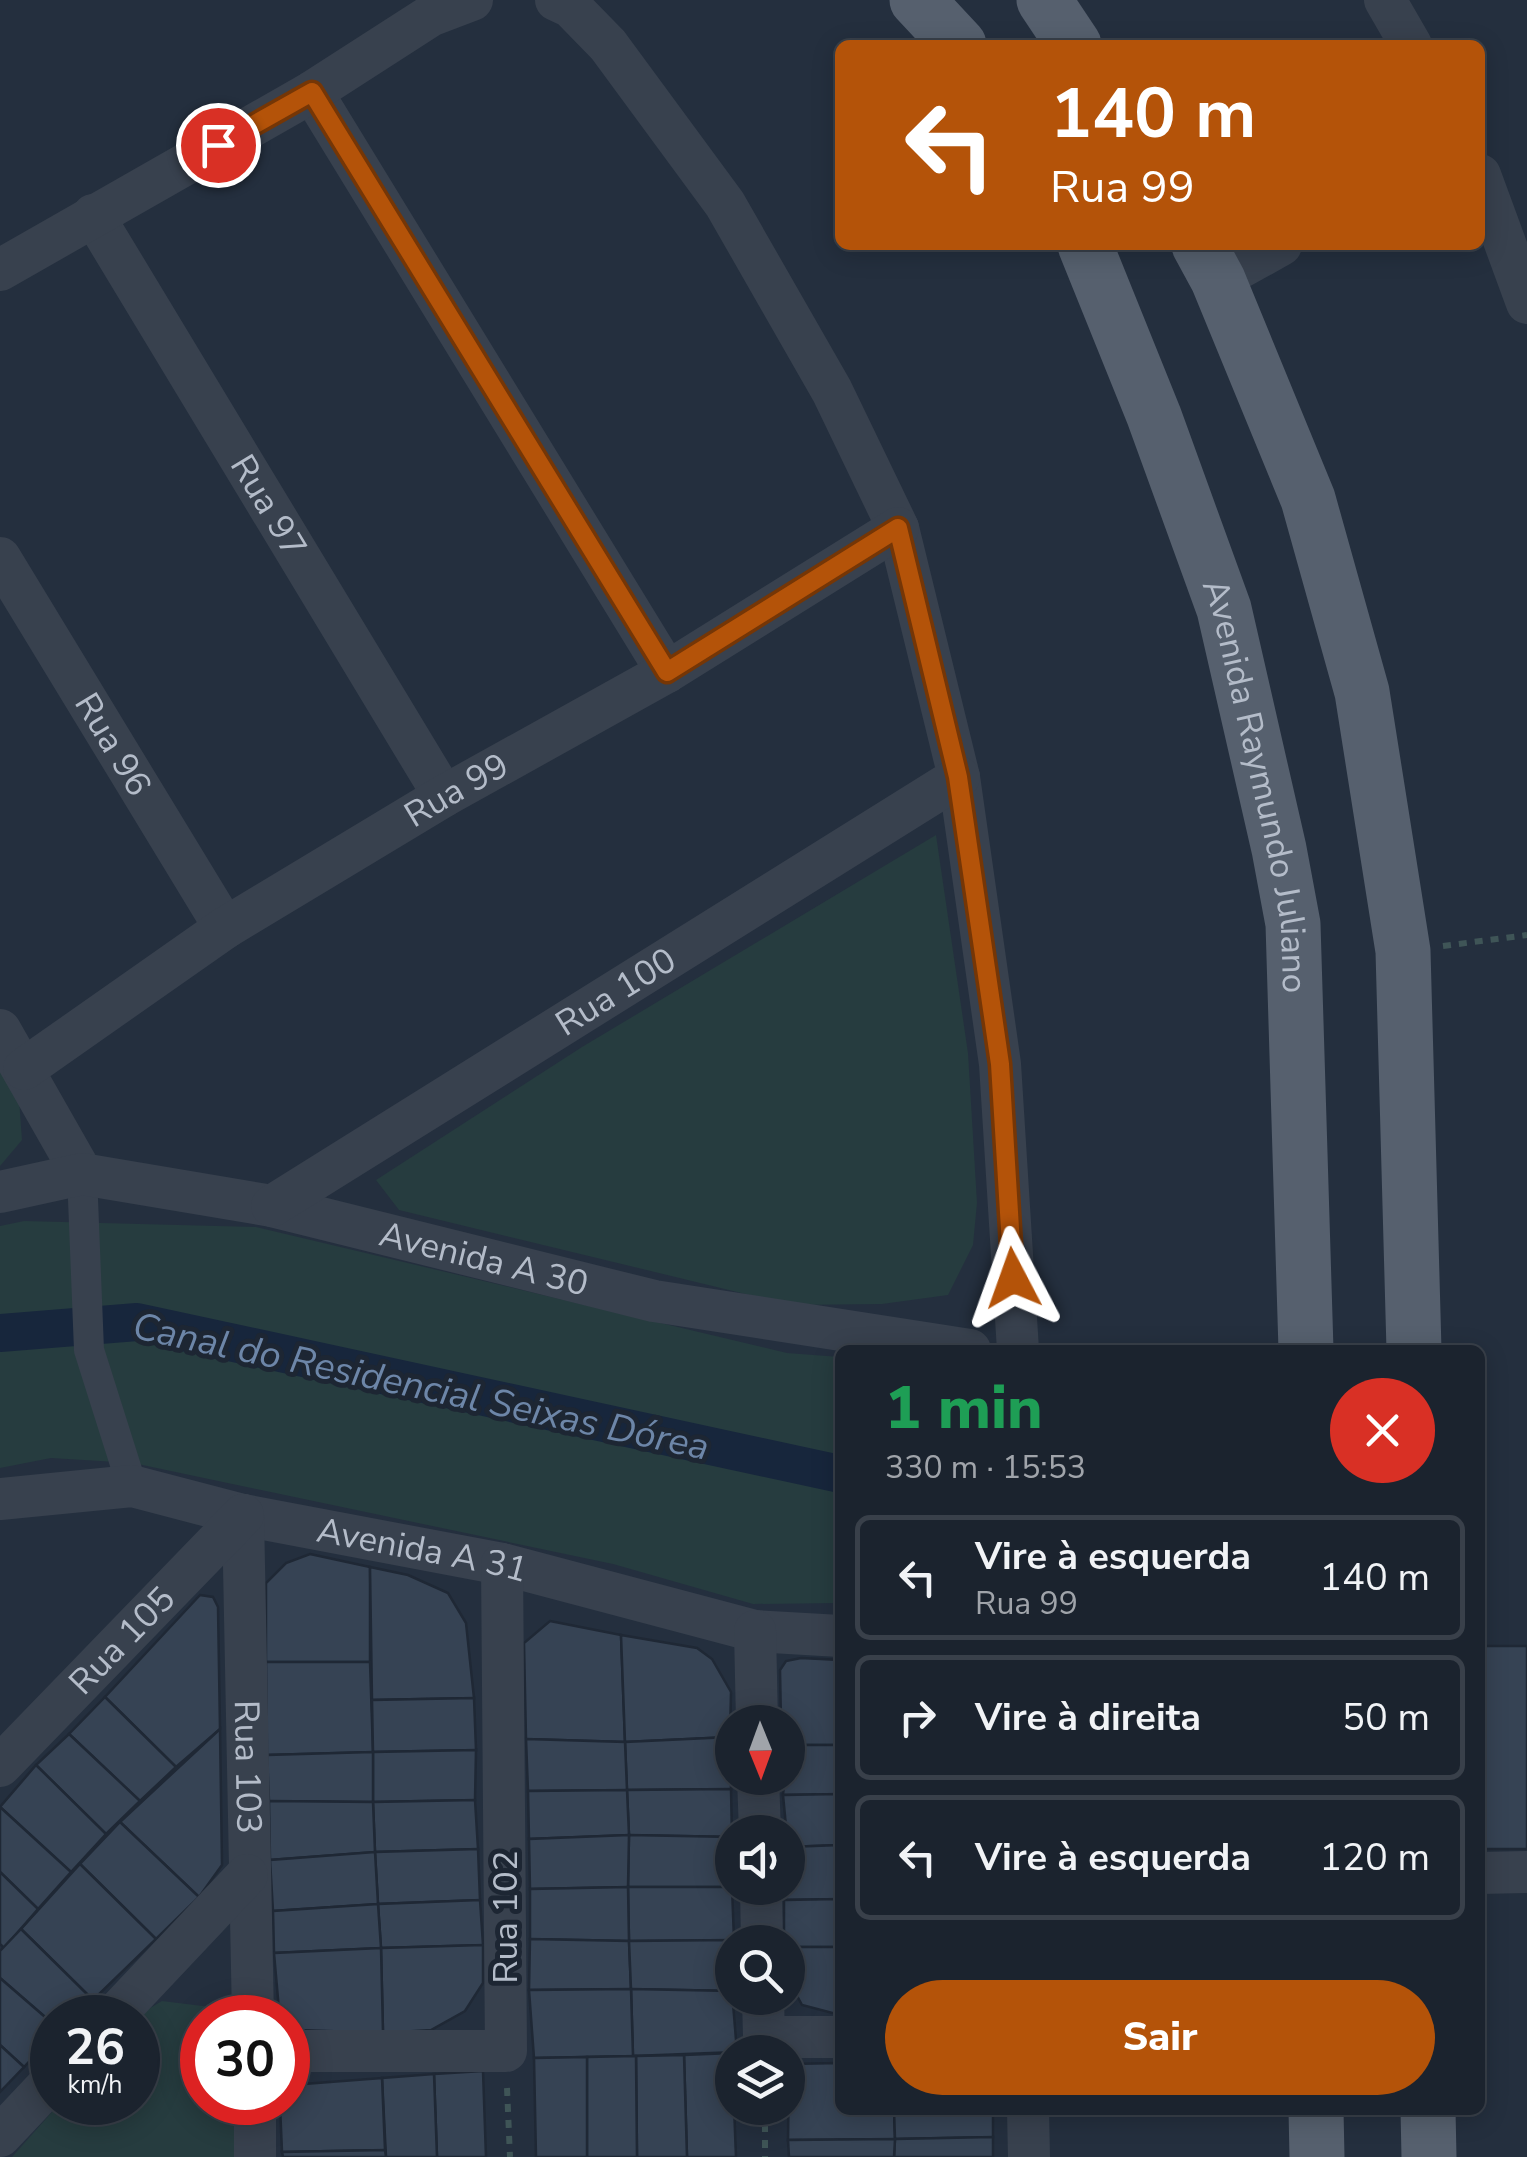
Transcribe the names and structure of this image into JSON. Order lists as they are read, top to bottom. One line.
{"streets":{"main road":["Avenida Raymundo Juliano"],"street":["Rua 97","Rua 96","Rua 99","Rua 100","Avenida A 30","Avenida A 31","Rua 105","Rua 103","Rua 102"]},"crossings":[["Rua 97","Rua 99"],["Rua 96","Rua 99"],["Rua 100","Avenida A 30"],["Avenida A 31","Rua 105"],["Avenida A 31","Rua 103"],["Avenida A 31","Rua 102"],["Rua 105","Rua 103"]],"water":["Canal do Residencial Seixas Dórea"],"north":"bottom","page":{"turn":["140 m","Rua 99"],"heading":["1 min","330 m · 15:53"],"list":[{"name":"Vire à esquerda","note":"Rua 99","value":"140 m"},{"name":"Vire à direita","value":"50 m"},{"name":"Vire à esquerda","value":"120 m"}],"buttons":"Sair","speed":"26 km/h","limit":"30"}}
